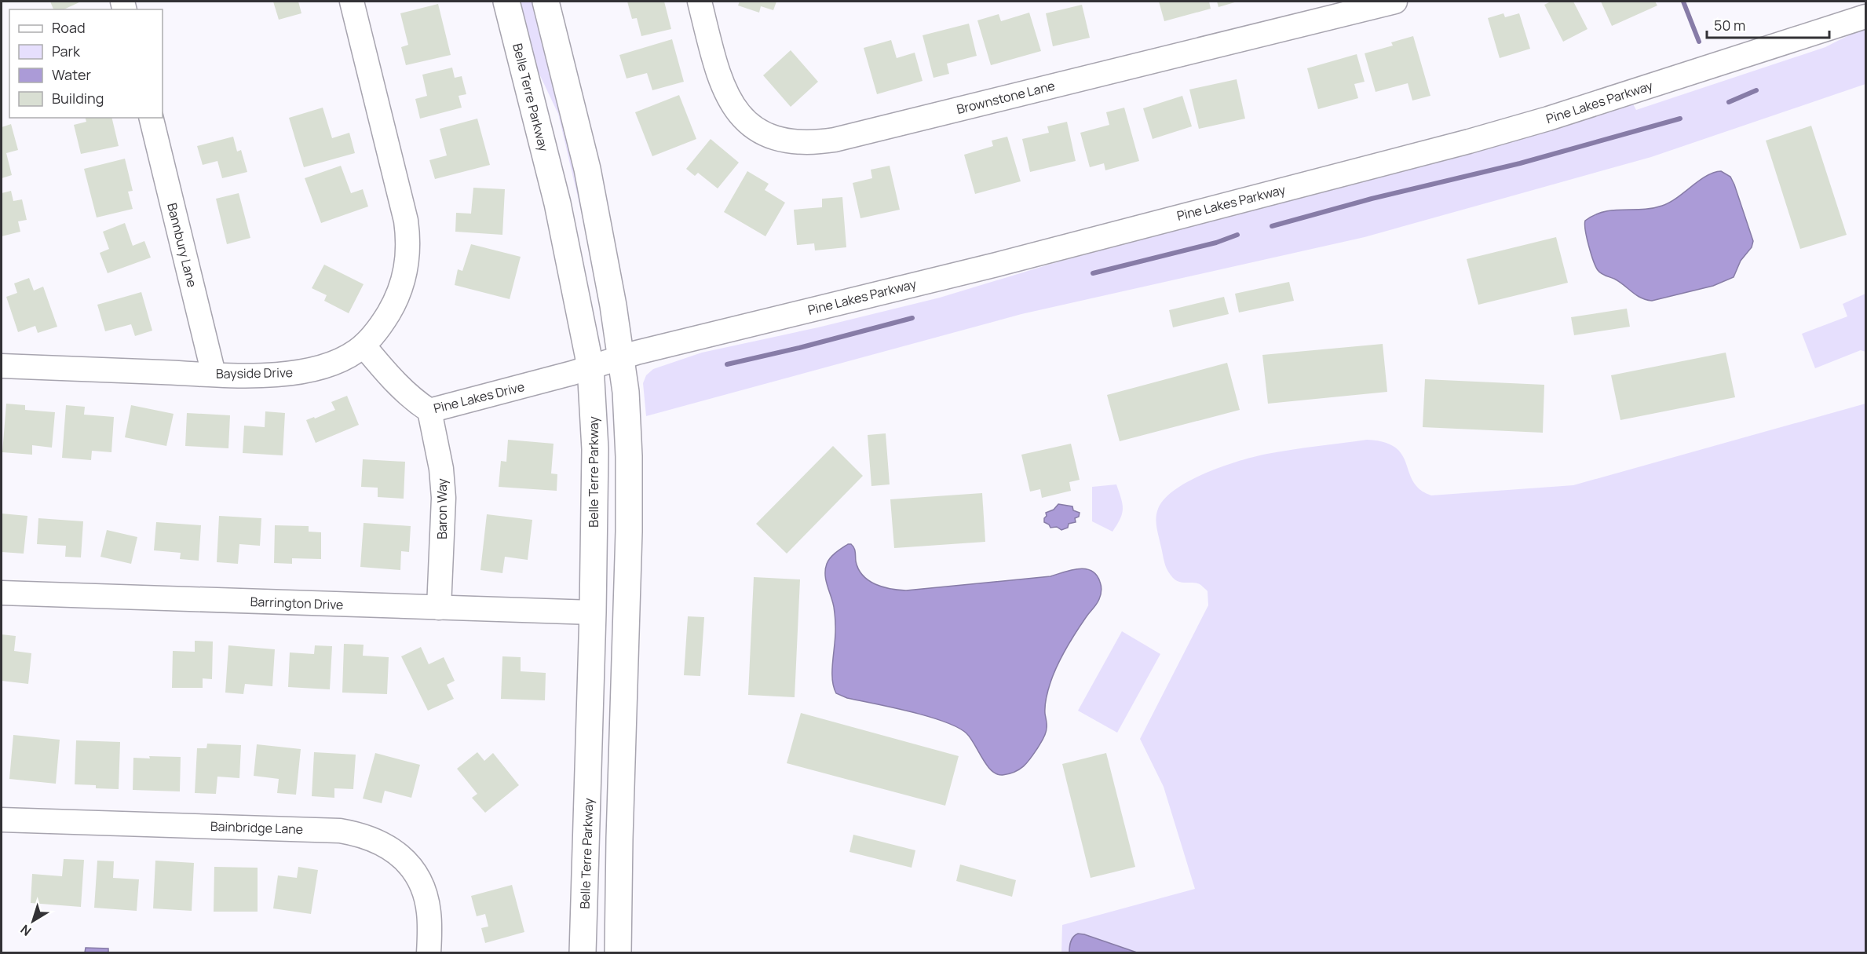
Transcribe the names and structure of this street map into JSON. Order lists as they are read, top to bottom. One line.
{"streets":{"main road":["Belle Terre Parkway"],"street":["Brownstone Lane","Pine Lakes Parkway","Bannbury Lane","Bayside Drive","Pine Lakes Drive","Baron Way","Barrington Drive","Bainbridge Lane"]},"crossings":[["Belle Terre Parkway","Pine Lakes Parkway"],["Belle Terre Parkway","Pine Lakes Drive"],["Belle Terre Parkway","Barrington Drive"],["Pine Lakes Parkway","Pine Lakes Drive"],["Bannbury Lane","Bayside Drive"],["Bayside Drive","Pine Lakes Drive"],["Pine Lakes Drive","Baron Way"],["Baron Way","Barrington Drive"]],"legend":["Road","Park","Water","Building"],"scale_bar":"50 m","north":"bottom left"}
